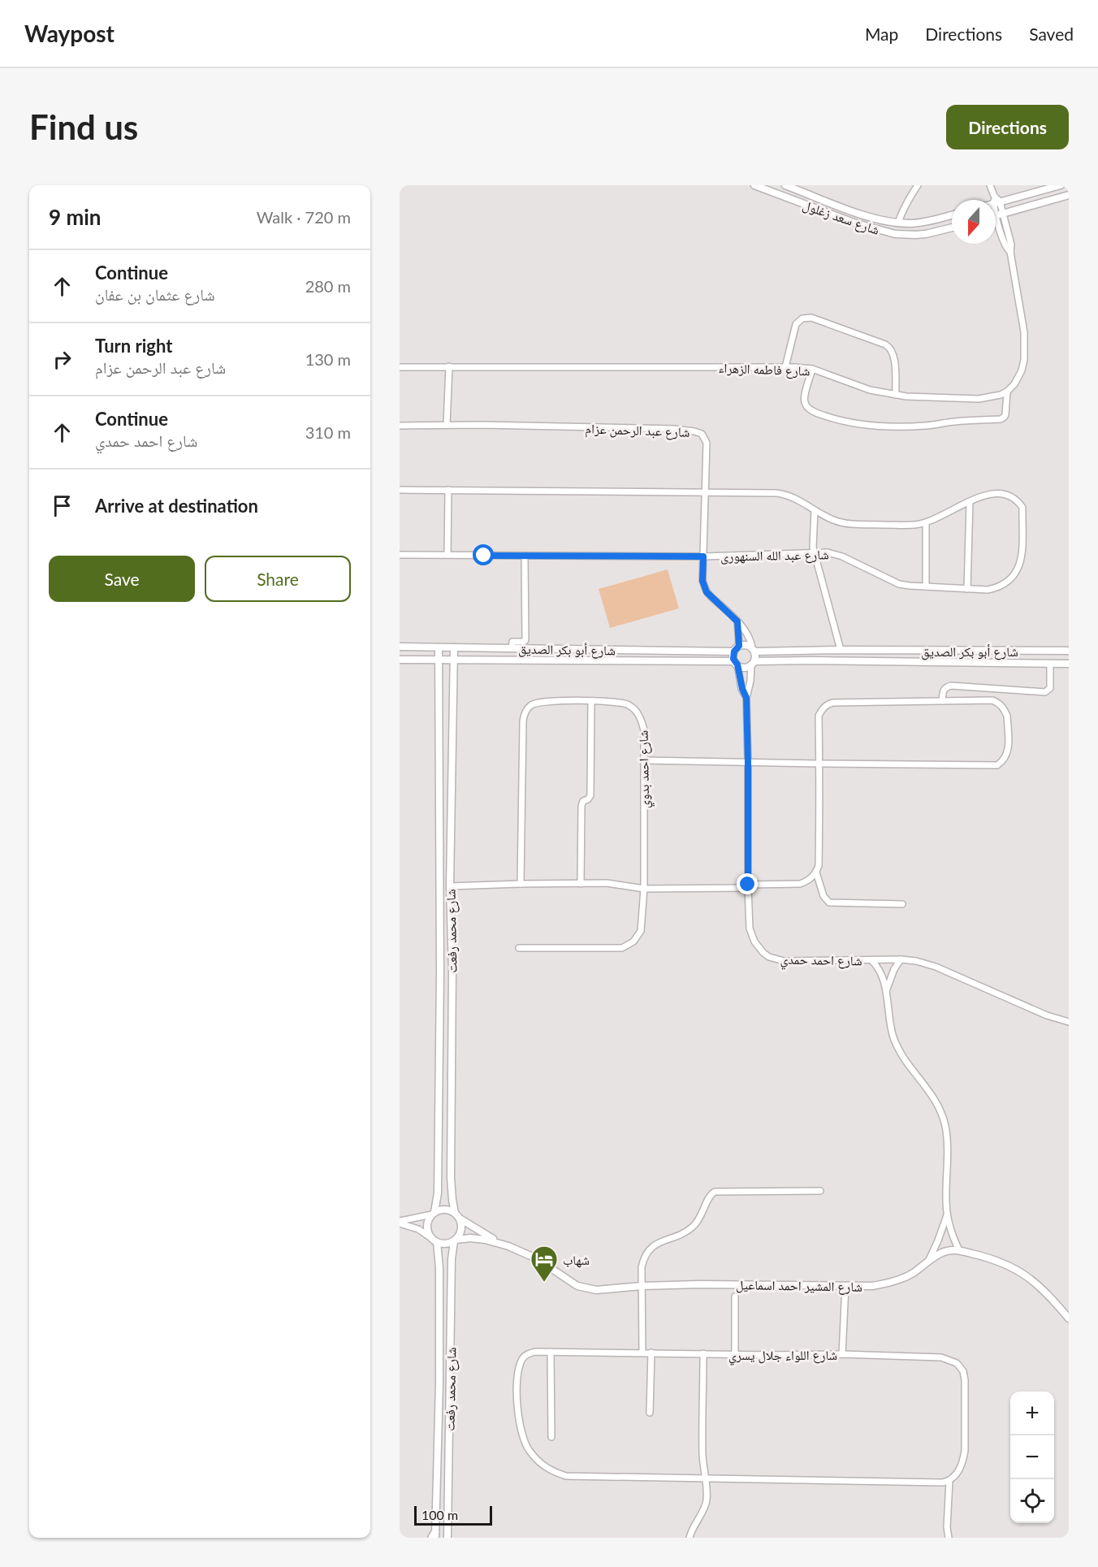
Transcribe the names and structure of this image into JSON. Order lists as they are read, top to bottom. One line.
{"streets":{"street":["شارع سعد زغلول","شارع فاطمه الزهراء","شارع عبد الرحمن عزام","شارع عبد الله السنهورى","شارع أبو بكر الصديق","شارع احمد بدوي","شارع محمد رفعت","شارع احمد حمدي","شارع المشير احمد اسماعيل","شارع اللواء جلال يسري"]},"crossings":[["شارع عبد الرحمن عزام","شارع عبد الله السنهورى"],["شارع عبد الرحمن عزام","شارع أبو بكر الصديق"],["شارع عبد الرحمن عزام","شارع احمد حمدي"],["شارع أبو بكر الصديق","شارع محمد رفعت"],["شارع أبو بكر الصديق","شارع احمد حمدي"],["شارع محمد رفعت","شارع المشير احمد اسماعيل"]],"places":{"hotel":["شهاب"]},"scale_bar":"100 m","north":"bottom","page":{"header":"Waypost","nav":["Map","Directions","Saved"],"buttons":["Directions",["Save","Share"]],"title":"Find us","heading":["9 min","Walk · 720 m"],"list":[["Continue","شارع عثمان بن عفان","280 m"],["Turn right","شارع عبد الرحمن عزام","130 m"],["Continue","شارع احمد حمدي","310 m"],"Arrive at destination"],"map_buttons":["+","−"],"scale":"100 m"}}
